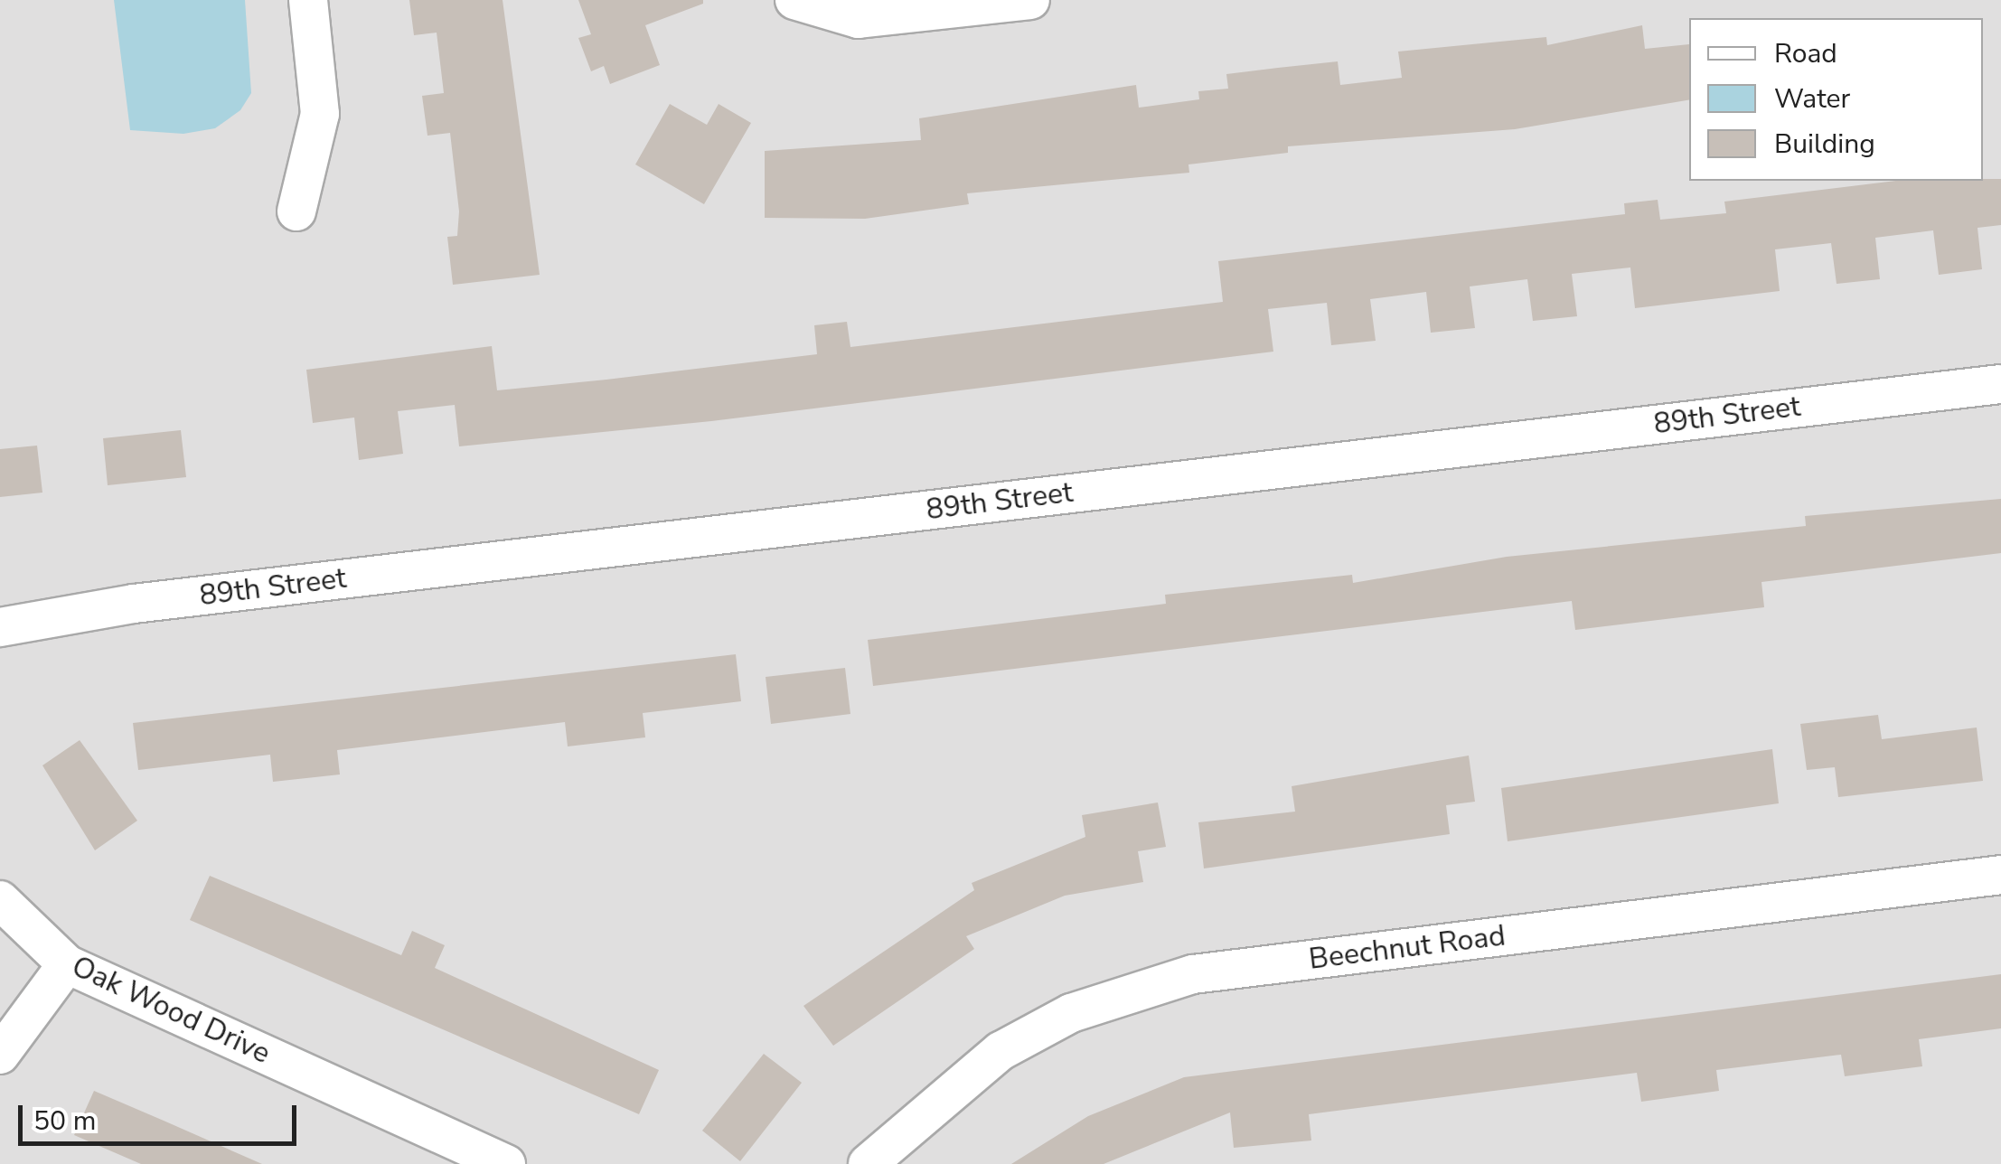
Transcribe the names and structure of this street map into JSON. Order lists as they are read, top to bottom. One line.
{"streets":{"street":["89th Street","Beechnut Road","Oak Wood Drive"]},"legend":["Road","Water","Building"],"scale_bar":"50 m"}
